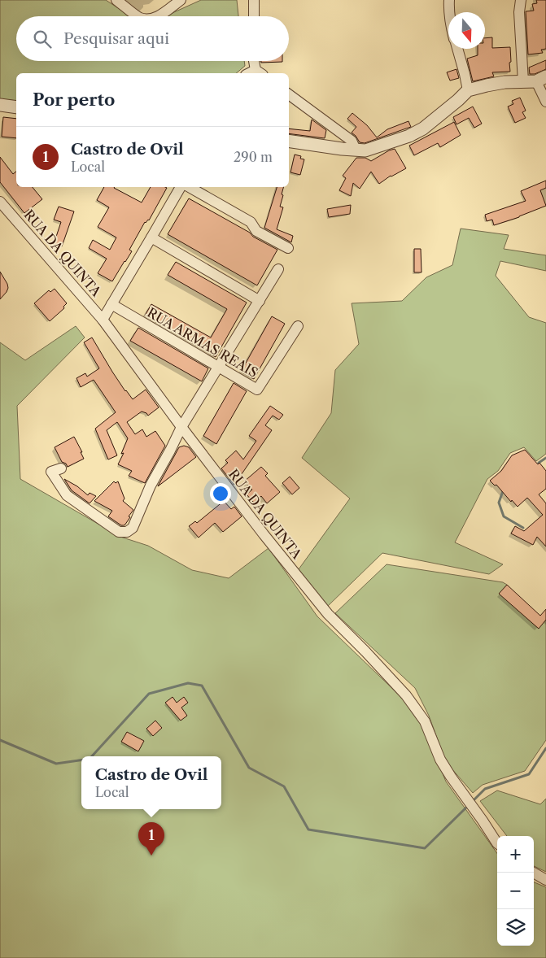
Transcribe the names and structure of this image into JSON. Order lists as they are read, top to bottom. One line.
{"streets":{"street":["RUA DA QUINTA","RUA ARMAS REAIS"]},"north":"bottom","page":{"search":"Pesquisar aqui","heading":"Por perto","list":[{"mark":"1","name":"Castro de Ovil","note":"Local","value":"290 m"}],"popup":["Castro de Ovil","Local"],"pins":"1","map_buttons":["+","−"]}}
